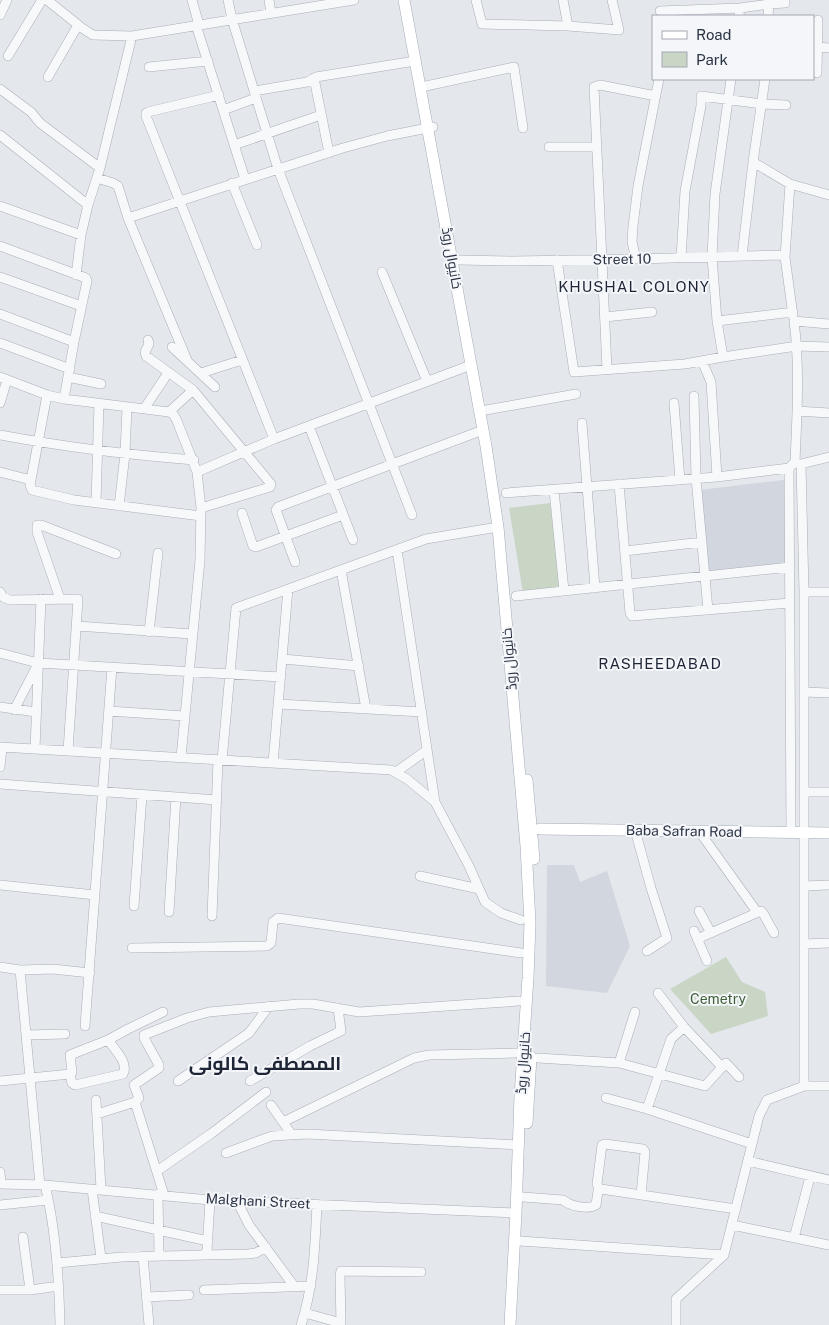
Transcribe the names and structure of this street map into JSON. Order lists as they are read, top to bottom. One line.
{"streets":{"main road":["خانیوال روڈ","Baba Safran Road"],"street":["Street 10","Malghani Street"]},"crossings":[["خانیوال روڈ","Street 10"],["خانیوال روڈ","Malghani Street"]],"districts":["KHUSHAL COLONY","RASHEEDABAD","المصطفی کالونی"],"parks":["Cemetry"],"legend":["Road","Park"]}
